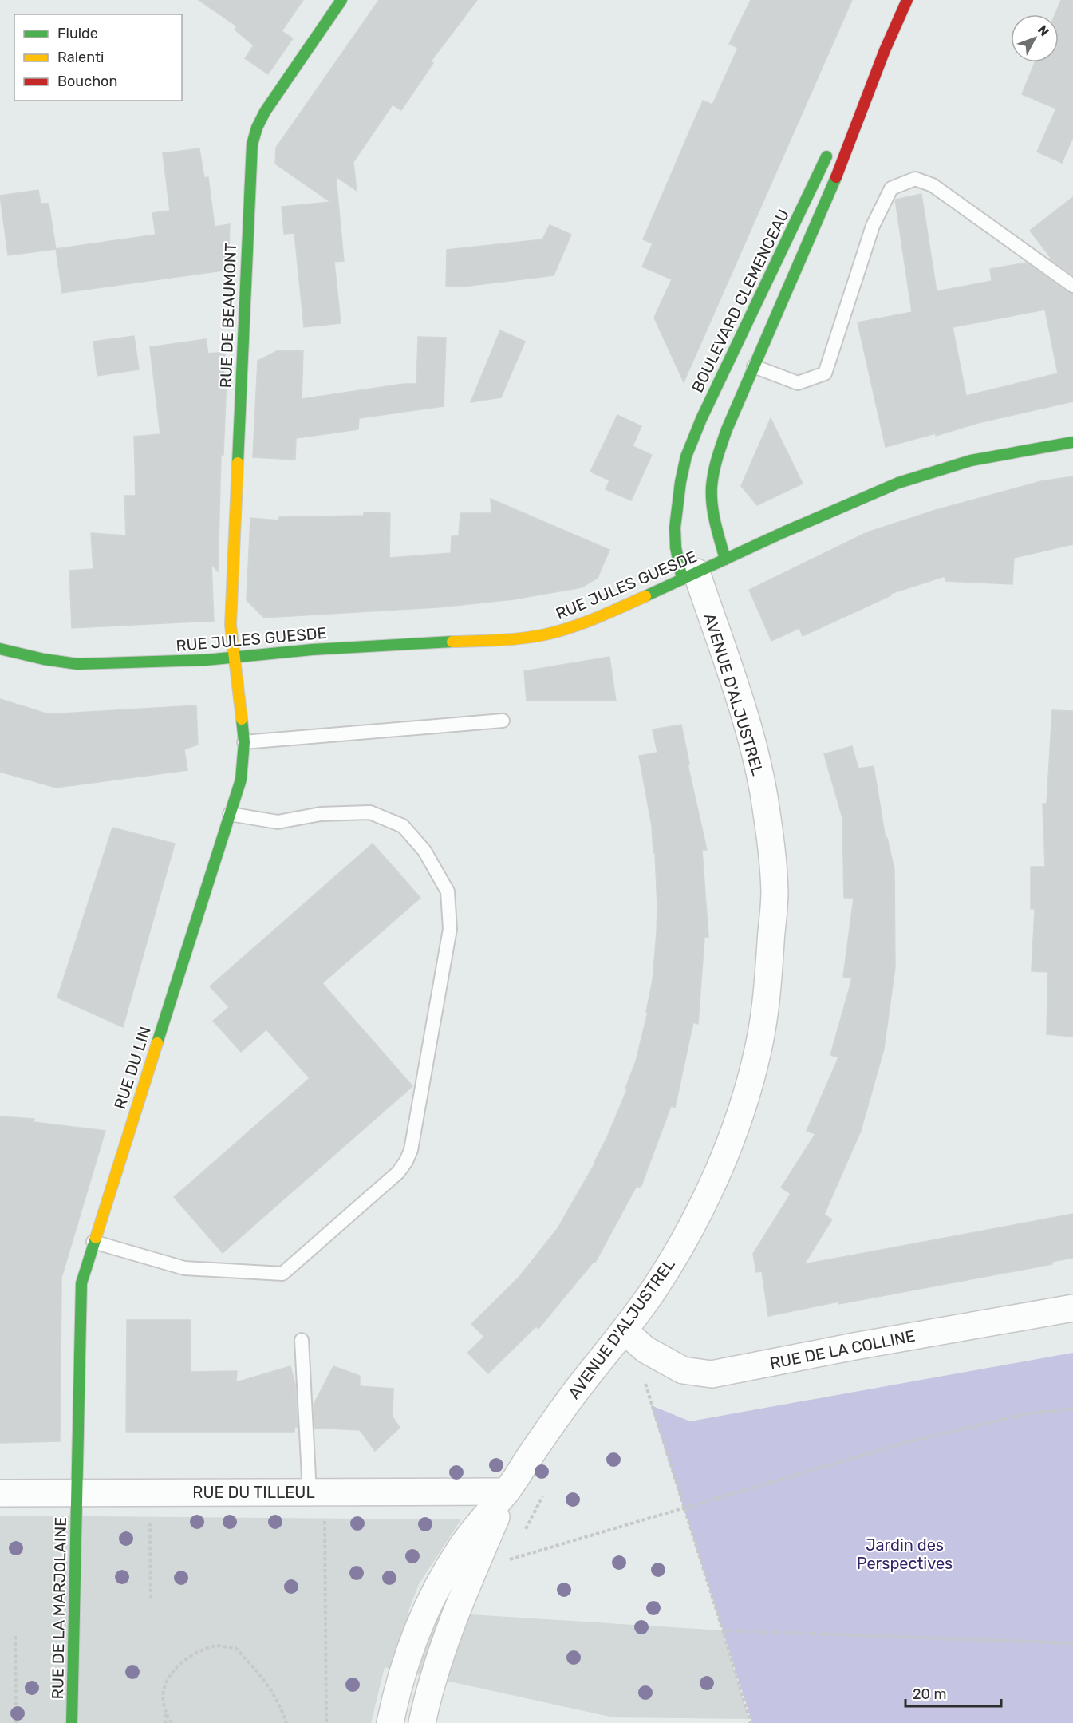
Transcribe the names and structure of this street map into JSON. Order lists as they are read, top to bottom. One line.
{"streets":{"street":["BOULEVARD CLEMENCEAU","RUE DE BEAUMONT","RUE JULES GUESDE","AVENUE D'ALJUSTREL","RUE DU LIN","RUE DE LA COLLINE","RUE DU TILLEUL","RUE DE LA MARJOLAINE"]},"crossings":[["BOULEVARD CLEMENCEAU","RUE JULES GUESDE"],["BOULEVARD CLEMENCEAU","AVENUE D'ALJUSTREL"],["RUE DE BEAUMONT","RUE JULES GUESDE"],["RUE DE BEAUMONT","RUE DU LIN"],["RUE JULES GUESDE","AVENUE D'ALJUSTREL"],["RUE JULES GUESDE","RUE DU LIN"],["AVENUE D'ALJUSTREL","RUE DE LA COLLINE"],["AVENUE D'ALJUSTREL","RUE DU TILLEUL"],["RUE DU LIN","RUE DU TILLEUL"],["RUE DU LIN","RUE DE LA MARJOLAINE"],["RUE DU TILLEUL","RUE DE LA MARJOLAINE"]],"parks":["Jardin des Perspectives"],"legend":["Fluide","Ralenti","Bouchon"],"scale_bar":"20 m","north":"top right"}
